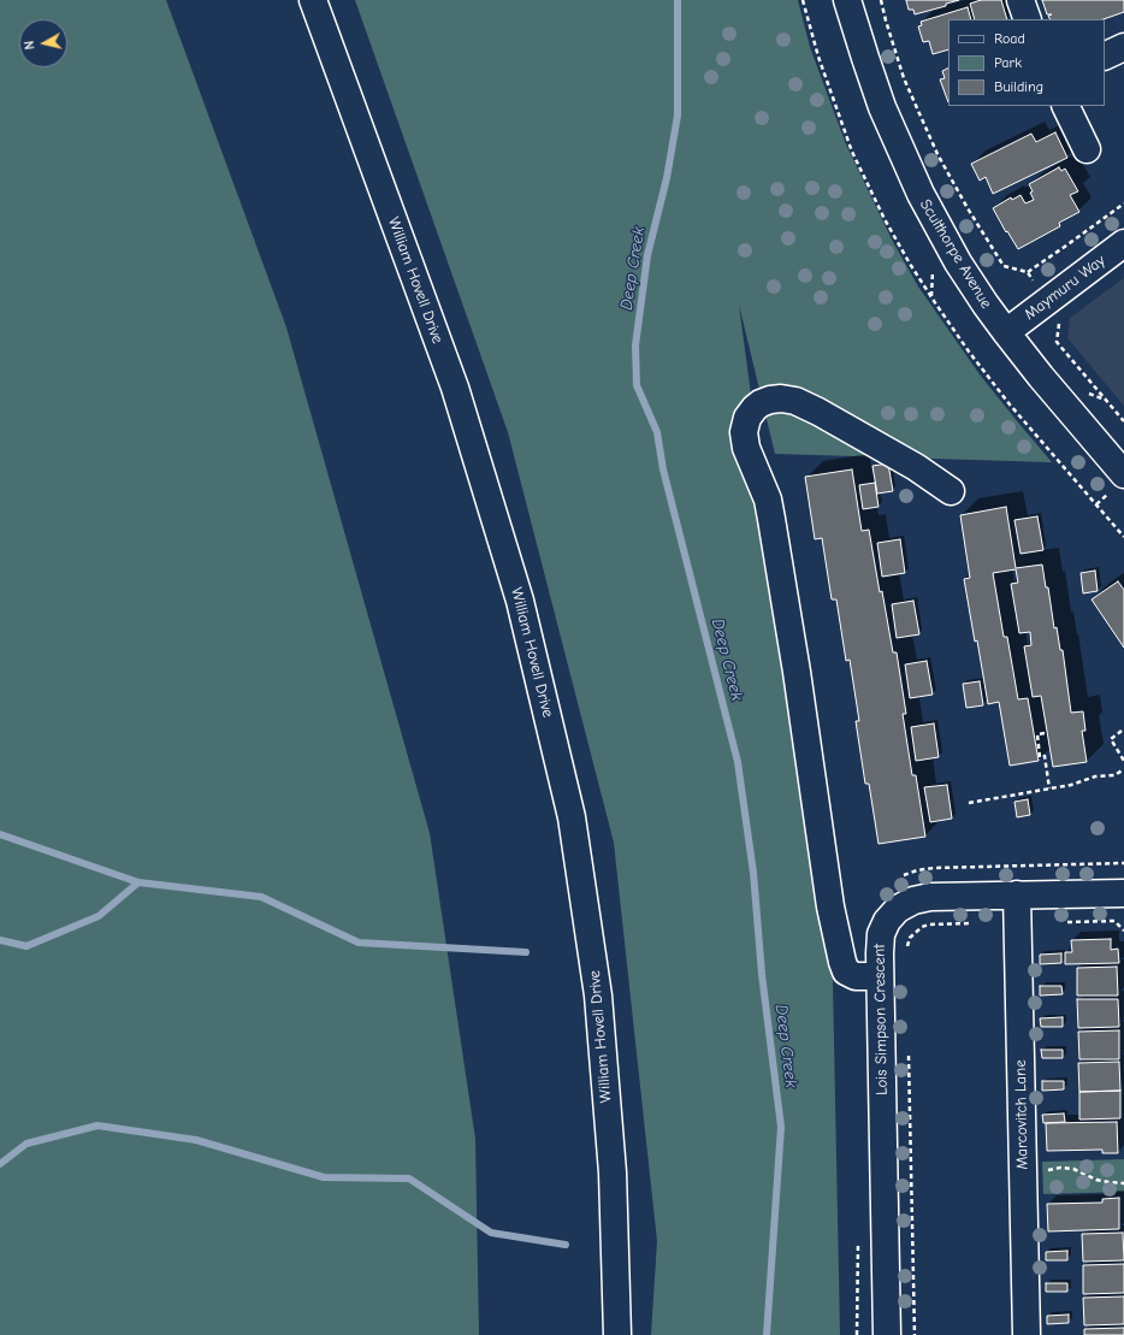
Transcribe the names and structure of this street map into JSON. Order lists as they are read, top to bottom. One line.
{"streets":{"street":["Sculthorpe Avenue","William Hovell Drive","Maymuru Way","Lois Simpson Crescent","Marcovitch Lane"]},"crossings":[["Sculthorpe Avenue","Maymuru Way"],["Lois Simpson Crescent","Marcovitch Lane"]],"water":["Deep Creek"],"legend":["Road","Park","Building"],"north":"left"}
